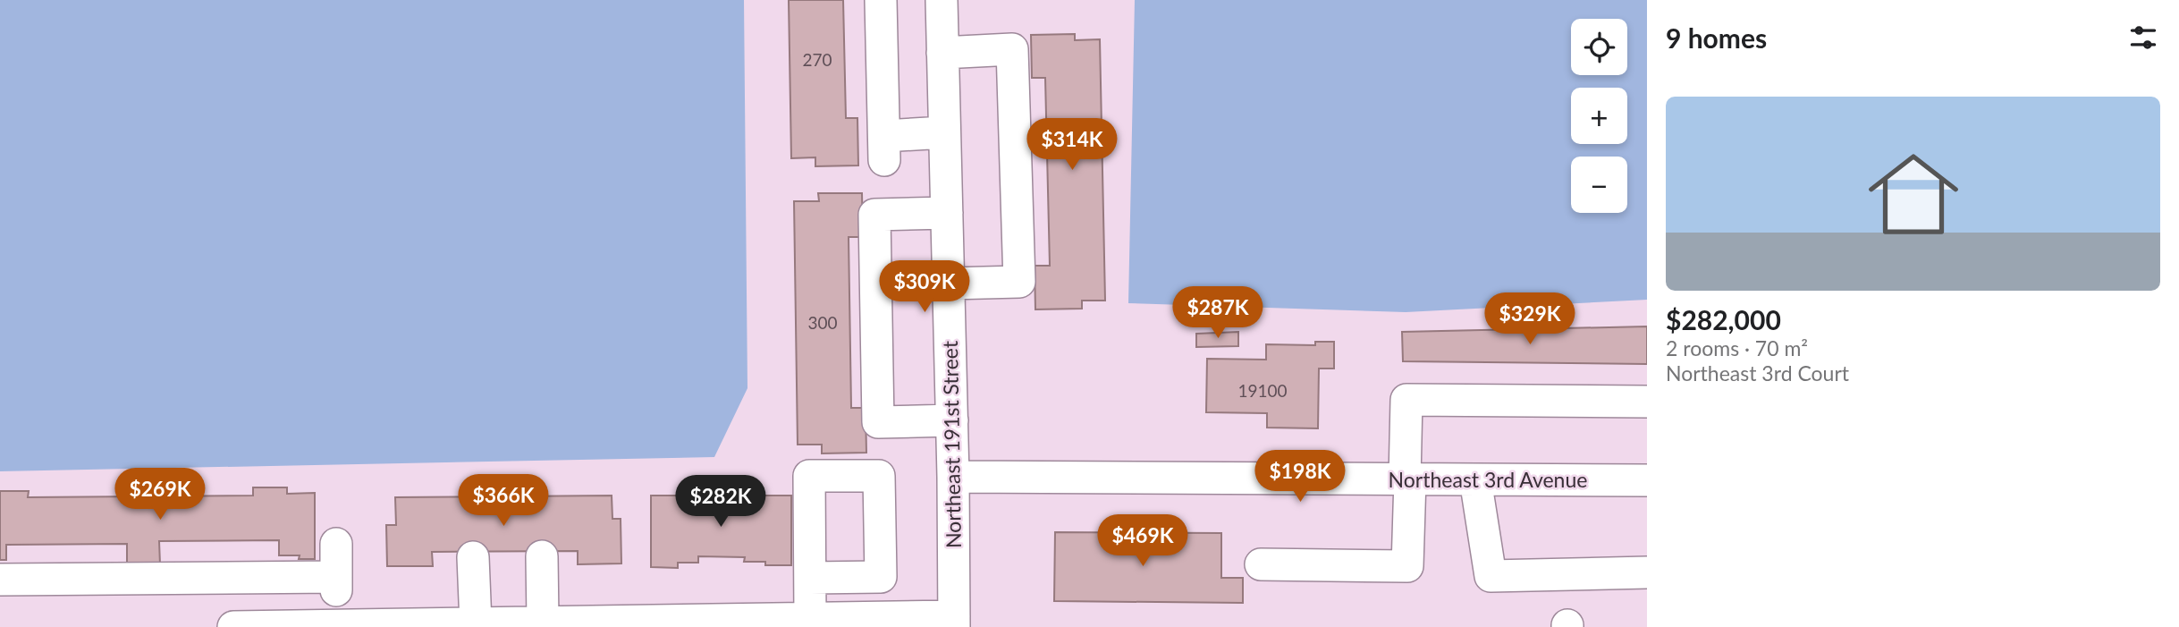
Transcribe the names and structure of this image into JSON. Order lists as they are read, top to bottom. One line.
{"streets":{"street":["Northeast 191st Street","Northeast 3rd Avenue"]},"crossings":[["Northeast 191st Street","Northeast 3rd Avenue"]],"house_numbers":["270","300","19100"],"page":{"heading":"9 homes","map_buttons":["+","−"],"list":[{"name":"$282,000","note":"2 rooms · 70 m² · Northeast 3rd Court"}],"price":["$314K","$309K","$287K","$329K","$198K","$269K","$366K","$282K","$469K"]}}
